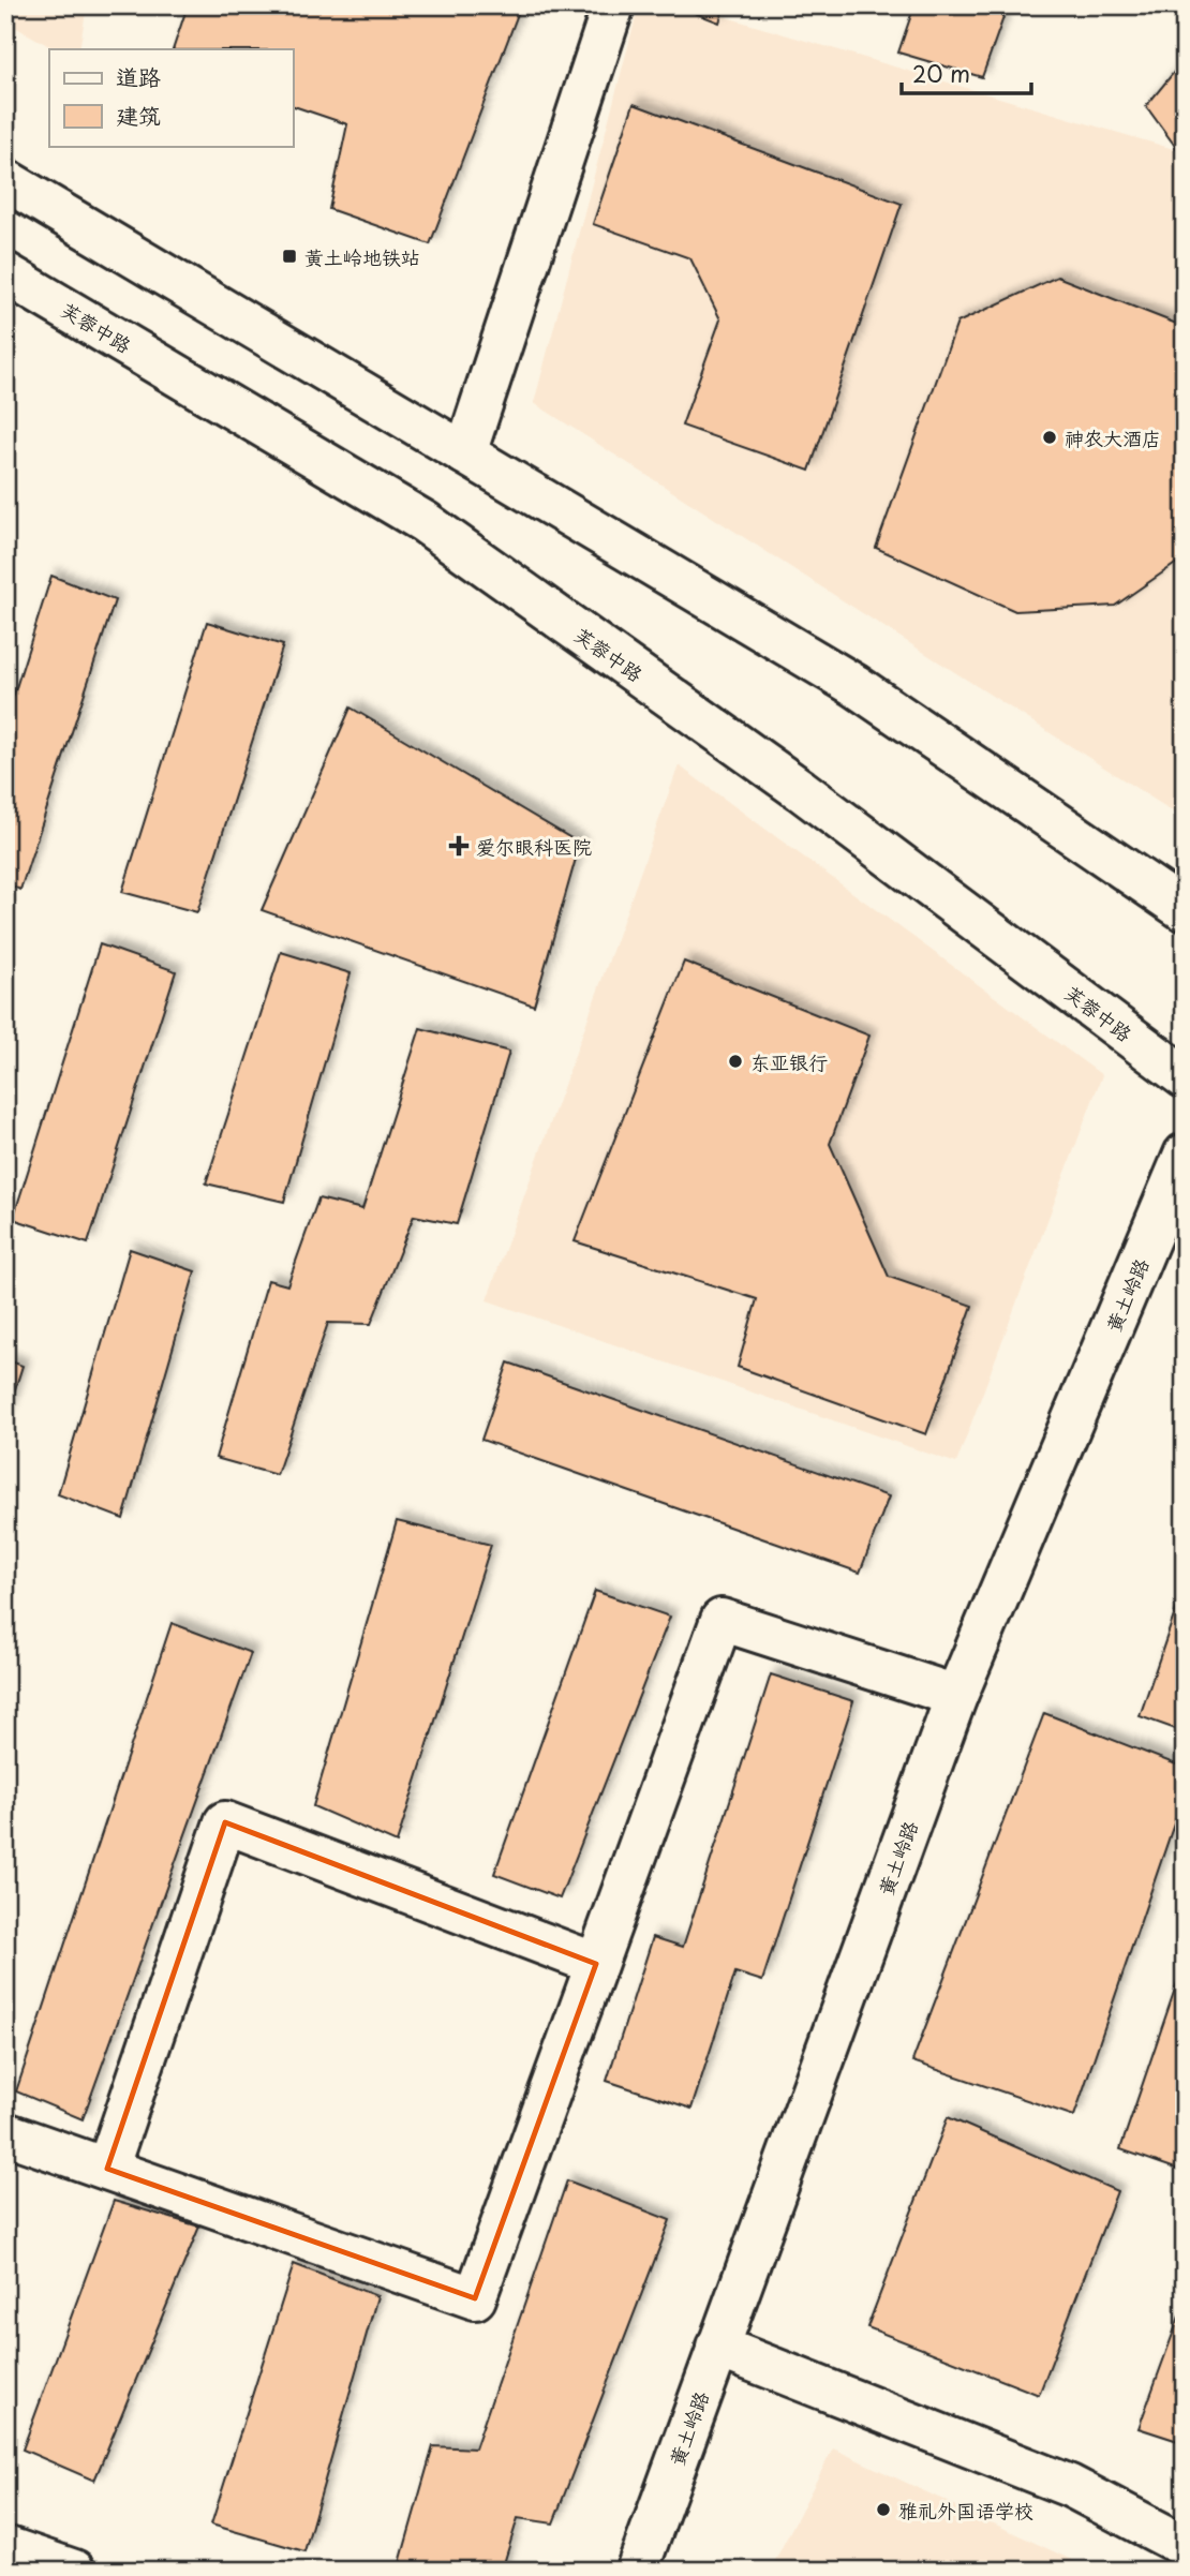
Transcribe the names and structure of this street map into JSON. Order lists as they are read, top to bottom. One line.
{"streets":{"street":["芙蓉中路","黄土岭路"]},"places":{"transit":["黄土岭地铁站"],"other":["神农大酒店","东亚银行","雅礼外国语学校"],"health":["爱尔眼科医院"]},"legend":["道路","建筑"],"scale_bar":"20 m"}
